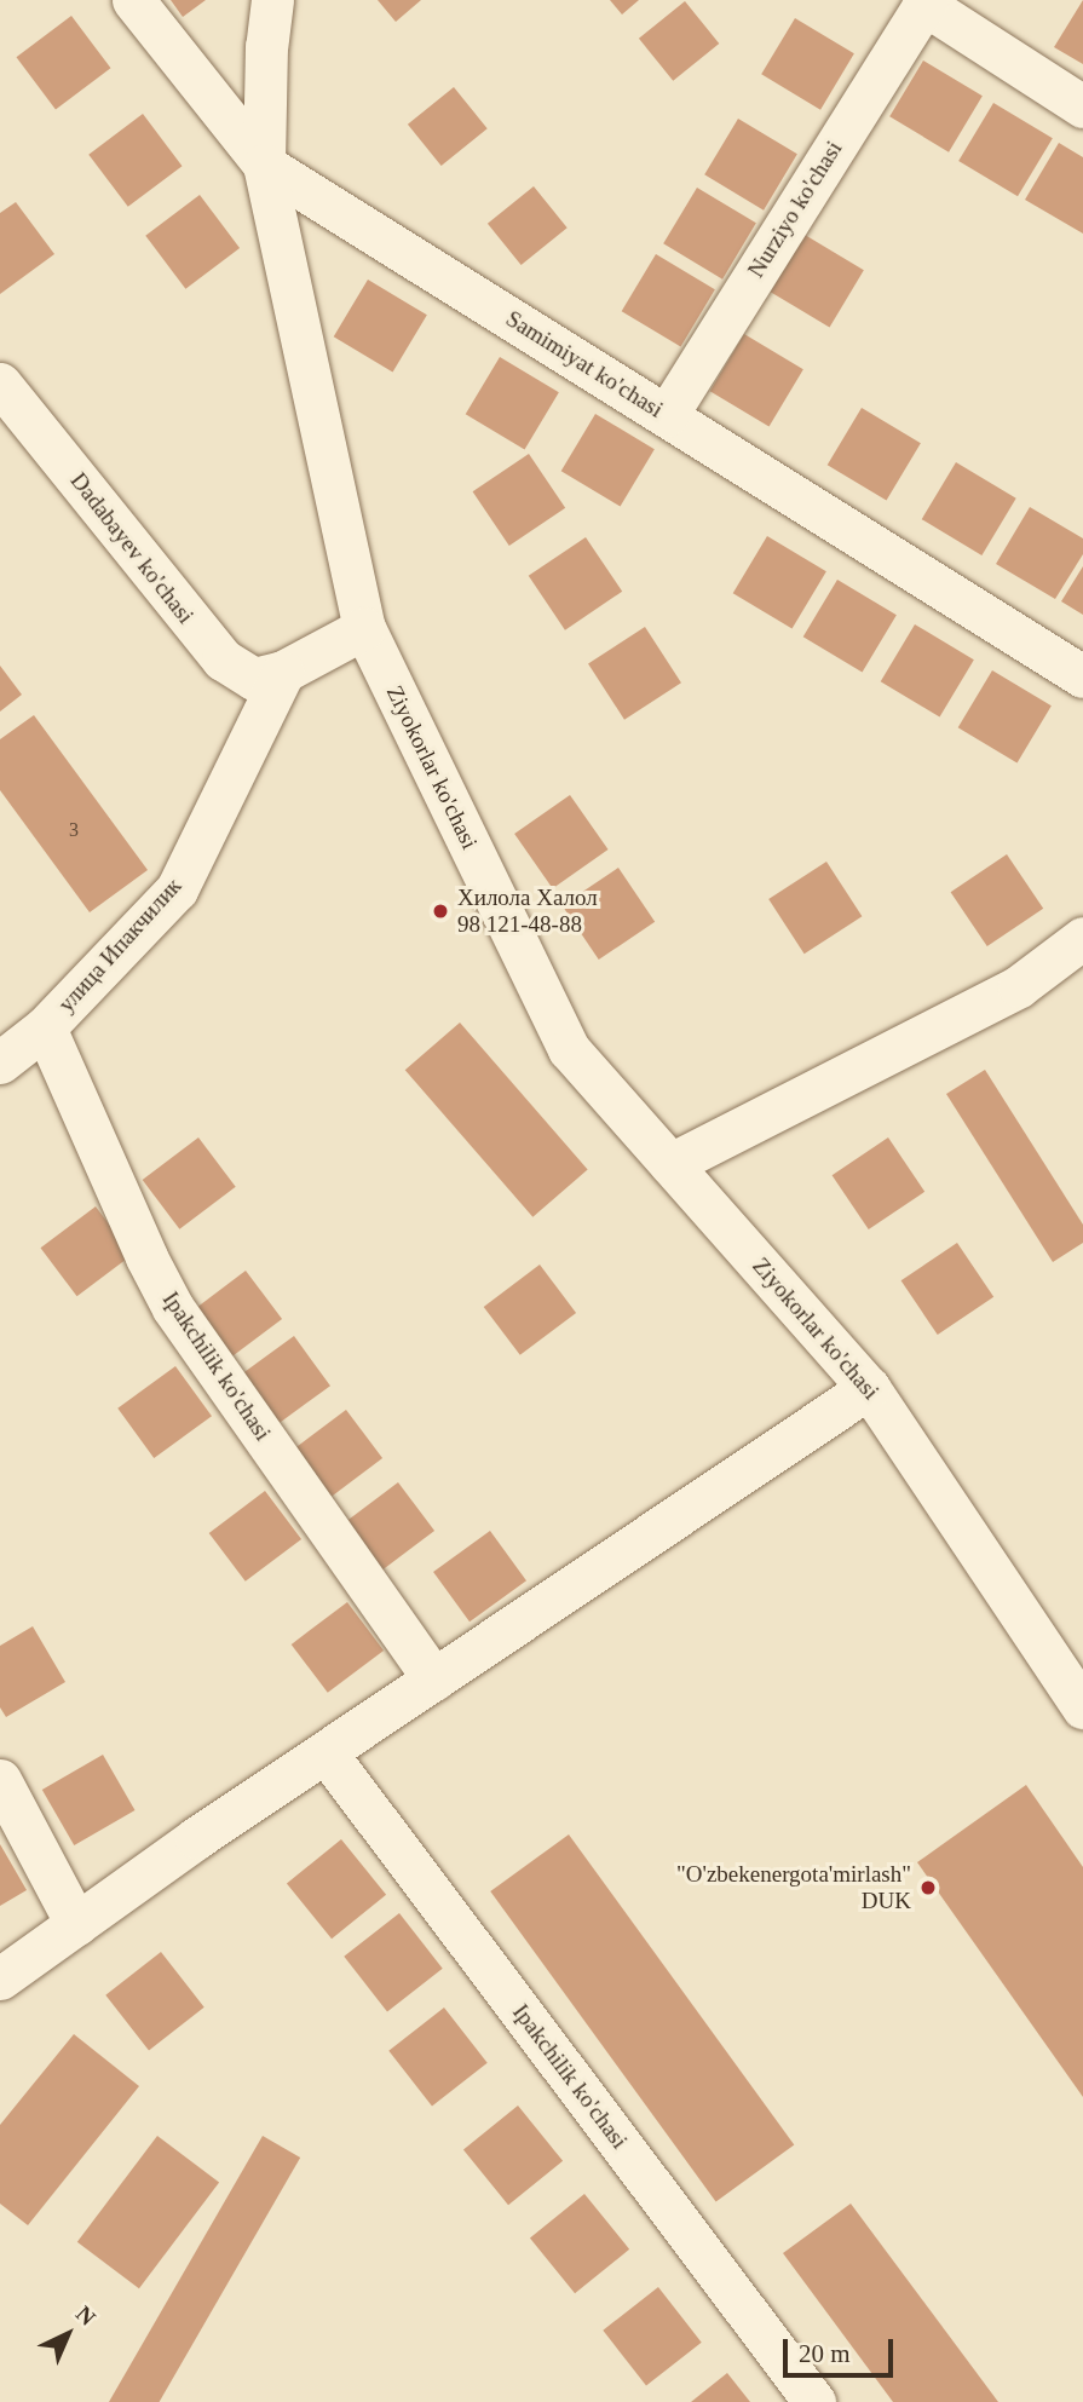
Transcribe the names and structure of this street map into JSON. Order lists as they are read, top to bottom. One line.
{"streets":{"street":["Nurziyo ko'chasi","Samimiyat ko'chasi","Dadabayev ko'chasi","Ziyokorlar ko'chasi","улица Ипакчилик","Ipakchilik ko'chasi"]},"crossings":[["Nurziyo ko'chasi","Samimiyat ko'chasi"],["Samimiyat ko'chasi","Ziyokorlar ko'chasi"],["Dadabayev ko'chasi","улица Ипакчилик"],["улица Ипакчилик","Ipakchilik ko'chasi"]],"places":["Хилола Халол 98 121-48-88","\"O'zbekenergota'mirlash\" DUK"],"house_numbers":["3"],"scale_bar":"20 m","north":"top right"}
